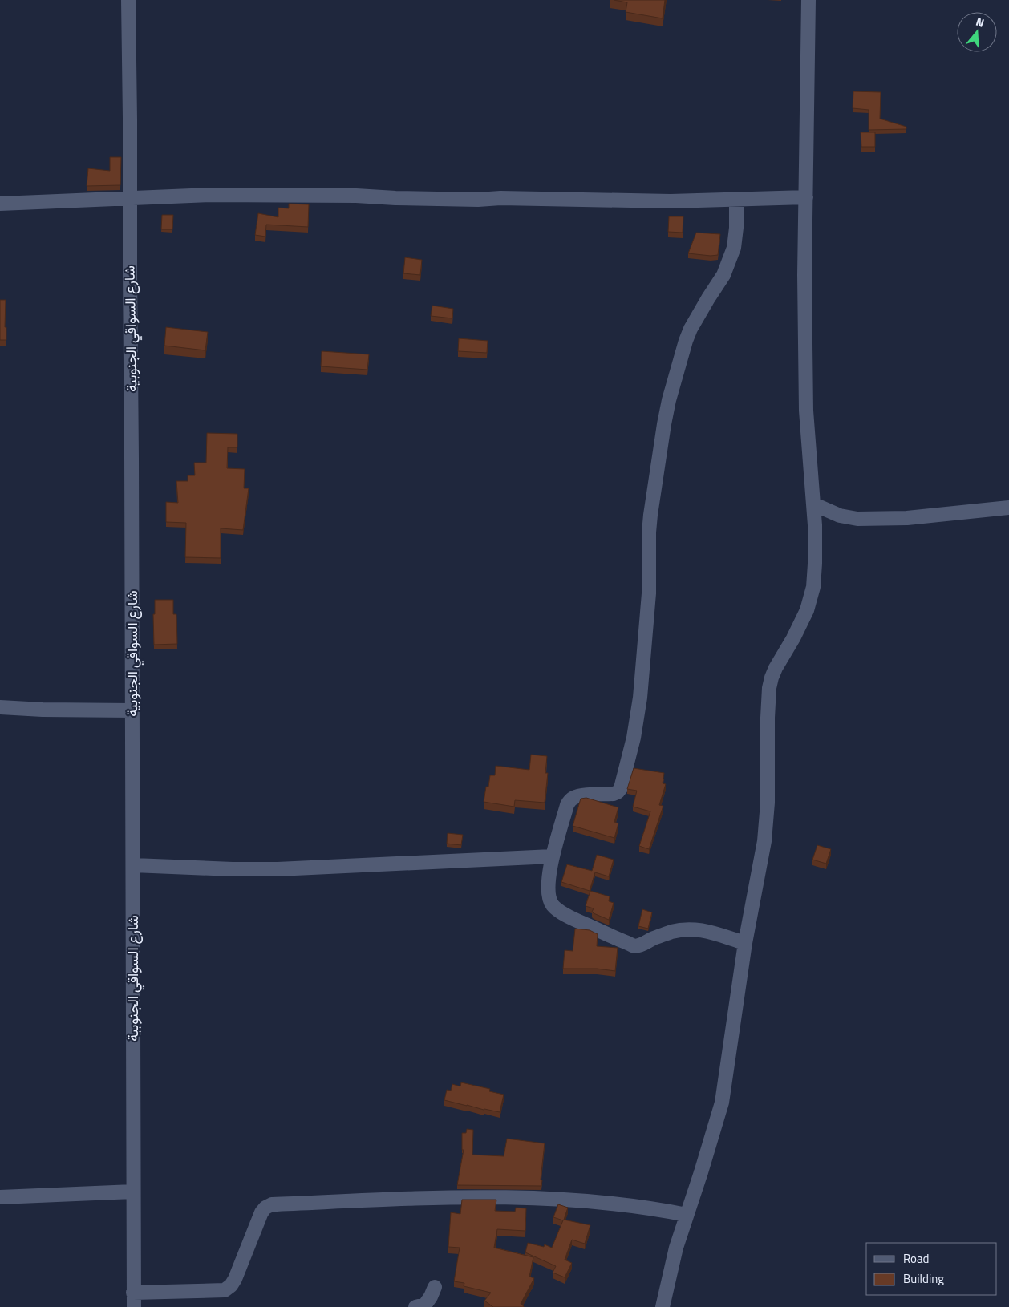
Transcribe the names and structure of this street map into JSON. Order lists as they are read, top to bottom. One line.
{"streets":{"street":["شارع السواقي الجنوبية"]},"legend":["Road","Building"],"north":"top"}
